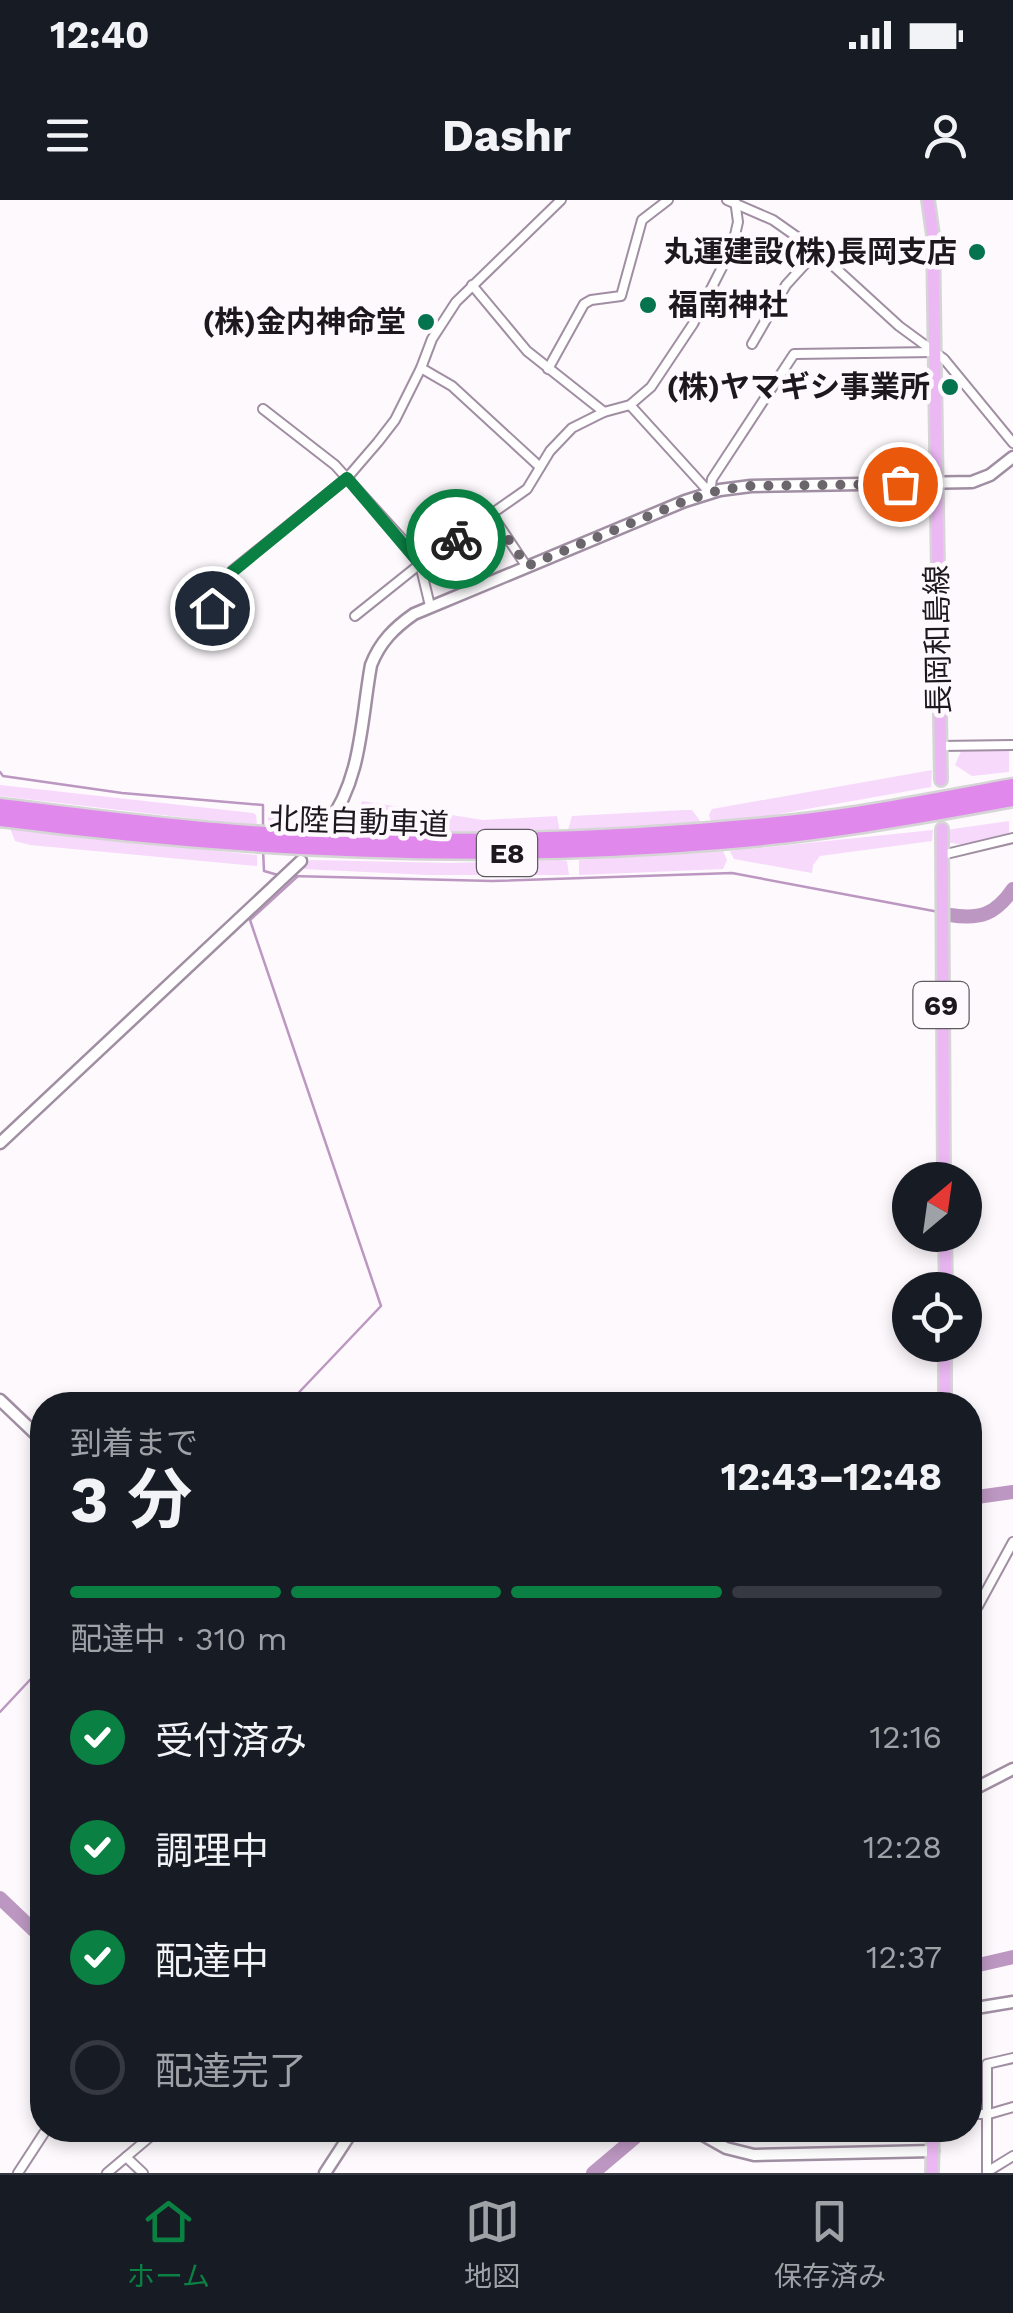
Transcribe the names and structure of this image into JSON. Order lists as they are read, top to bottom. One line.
{"streets":{"highway":["北陸自動車道","E8"],"main road":["長岡和島線","69"]},"places":["丸運建設(株)長岡支店","福南神社","(株)金内神命堂","(株)ヤマギシ事業所"],"north":"top right","page":{"status":"12:40","header":"Dashr","heading":["3 分","到着まで","12:43–12:48"],"bar":"配達中 · 310 m","list":[["受付済み","12:16"],["調理中","12:28"],["配達中","12:37"],"配達完了"],"tabs":["ホーム","地図","保存済み"]}}
